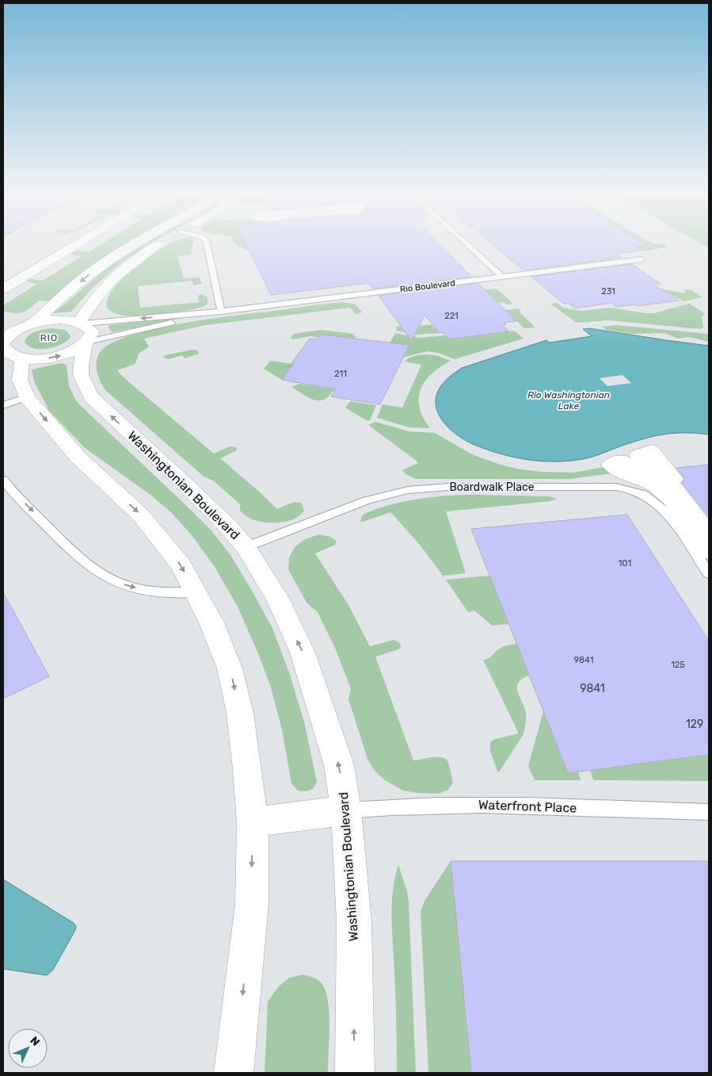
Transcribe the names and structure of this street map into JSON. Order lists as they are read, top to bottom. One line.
{"streets":{"street":["Washingtonian Boulevard"],"lane":["Rio Boulevard","Boardwalk Place","Waterfront Place"]},"crossings":[["Rio Boulevard","Washingtonian Boulevard"],["Washingtonian Boulevard","Boardwalk Place"],["Washingtonian Boulevard","Waterfront Place"]],"districts":["RIO"],"water":["Rio Washingtonian Lake"],"house_numbers":["231","221","211","101","9841","125","9841","129"],"north":"top right"}
